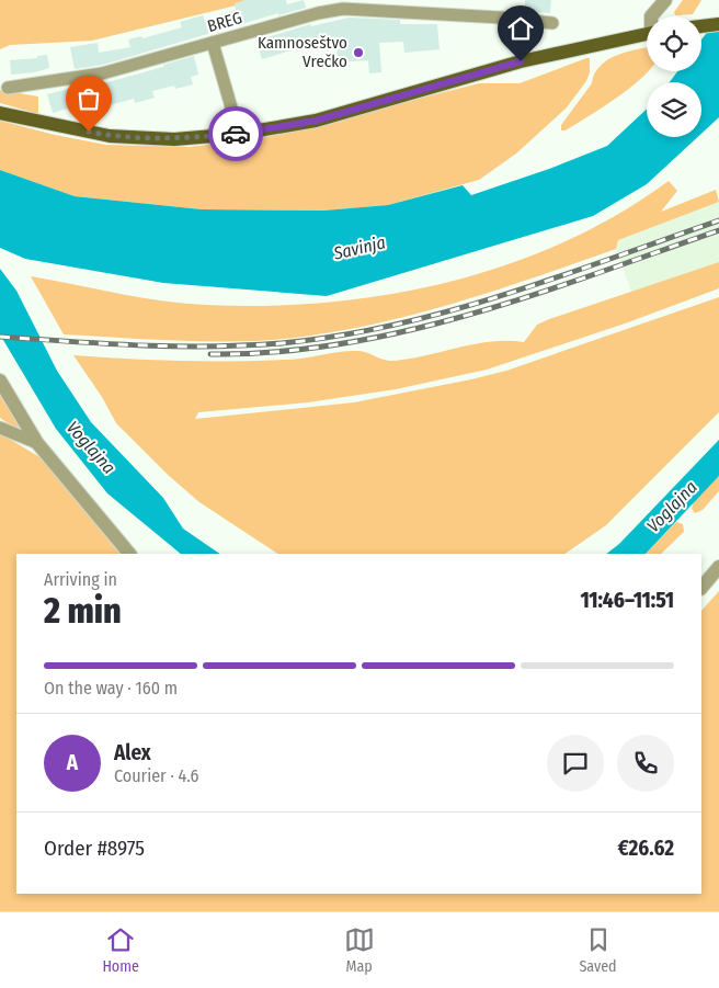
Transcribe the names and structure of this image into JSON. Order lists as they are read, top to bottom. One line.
{"streets":{"street":["BREG"]},"water":["Savinja","Voglajna"],"places":["Kamnoseštvo Vrečko"],"page":{"heading":["2 min","Arriving in","11:46–11:51"],"panel":["Alex","Courier · 4.6","Order #8975","€26.62"],"bar":"On the way · 160 m","round":"A","tabs":["Home","Map","Saved"]}}
